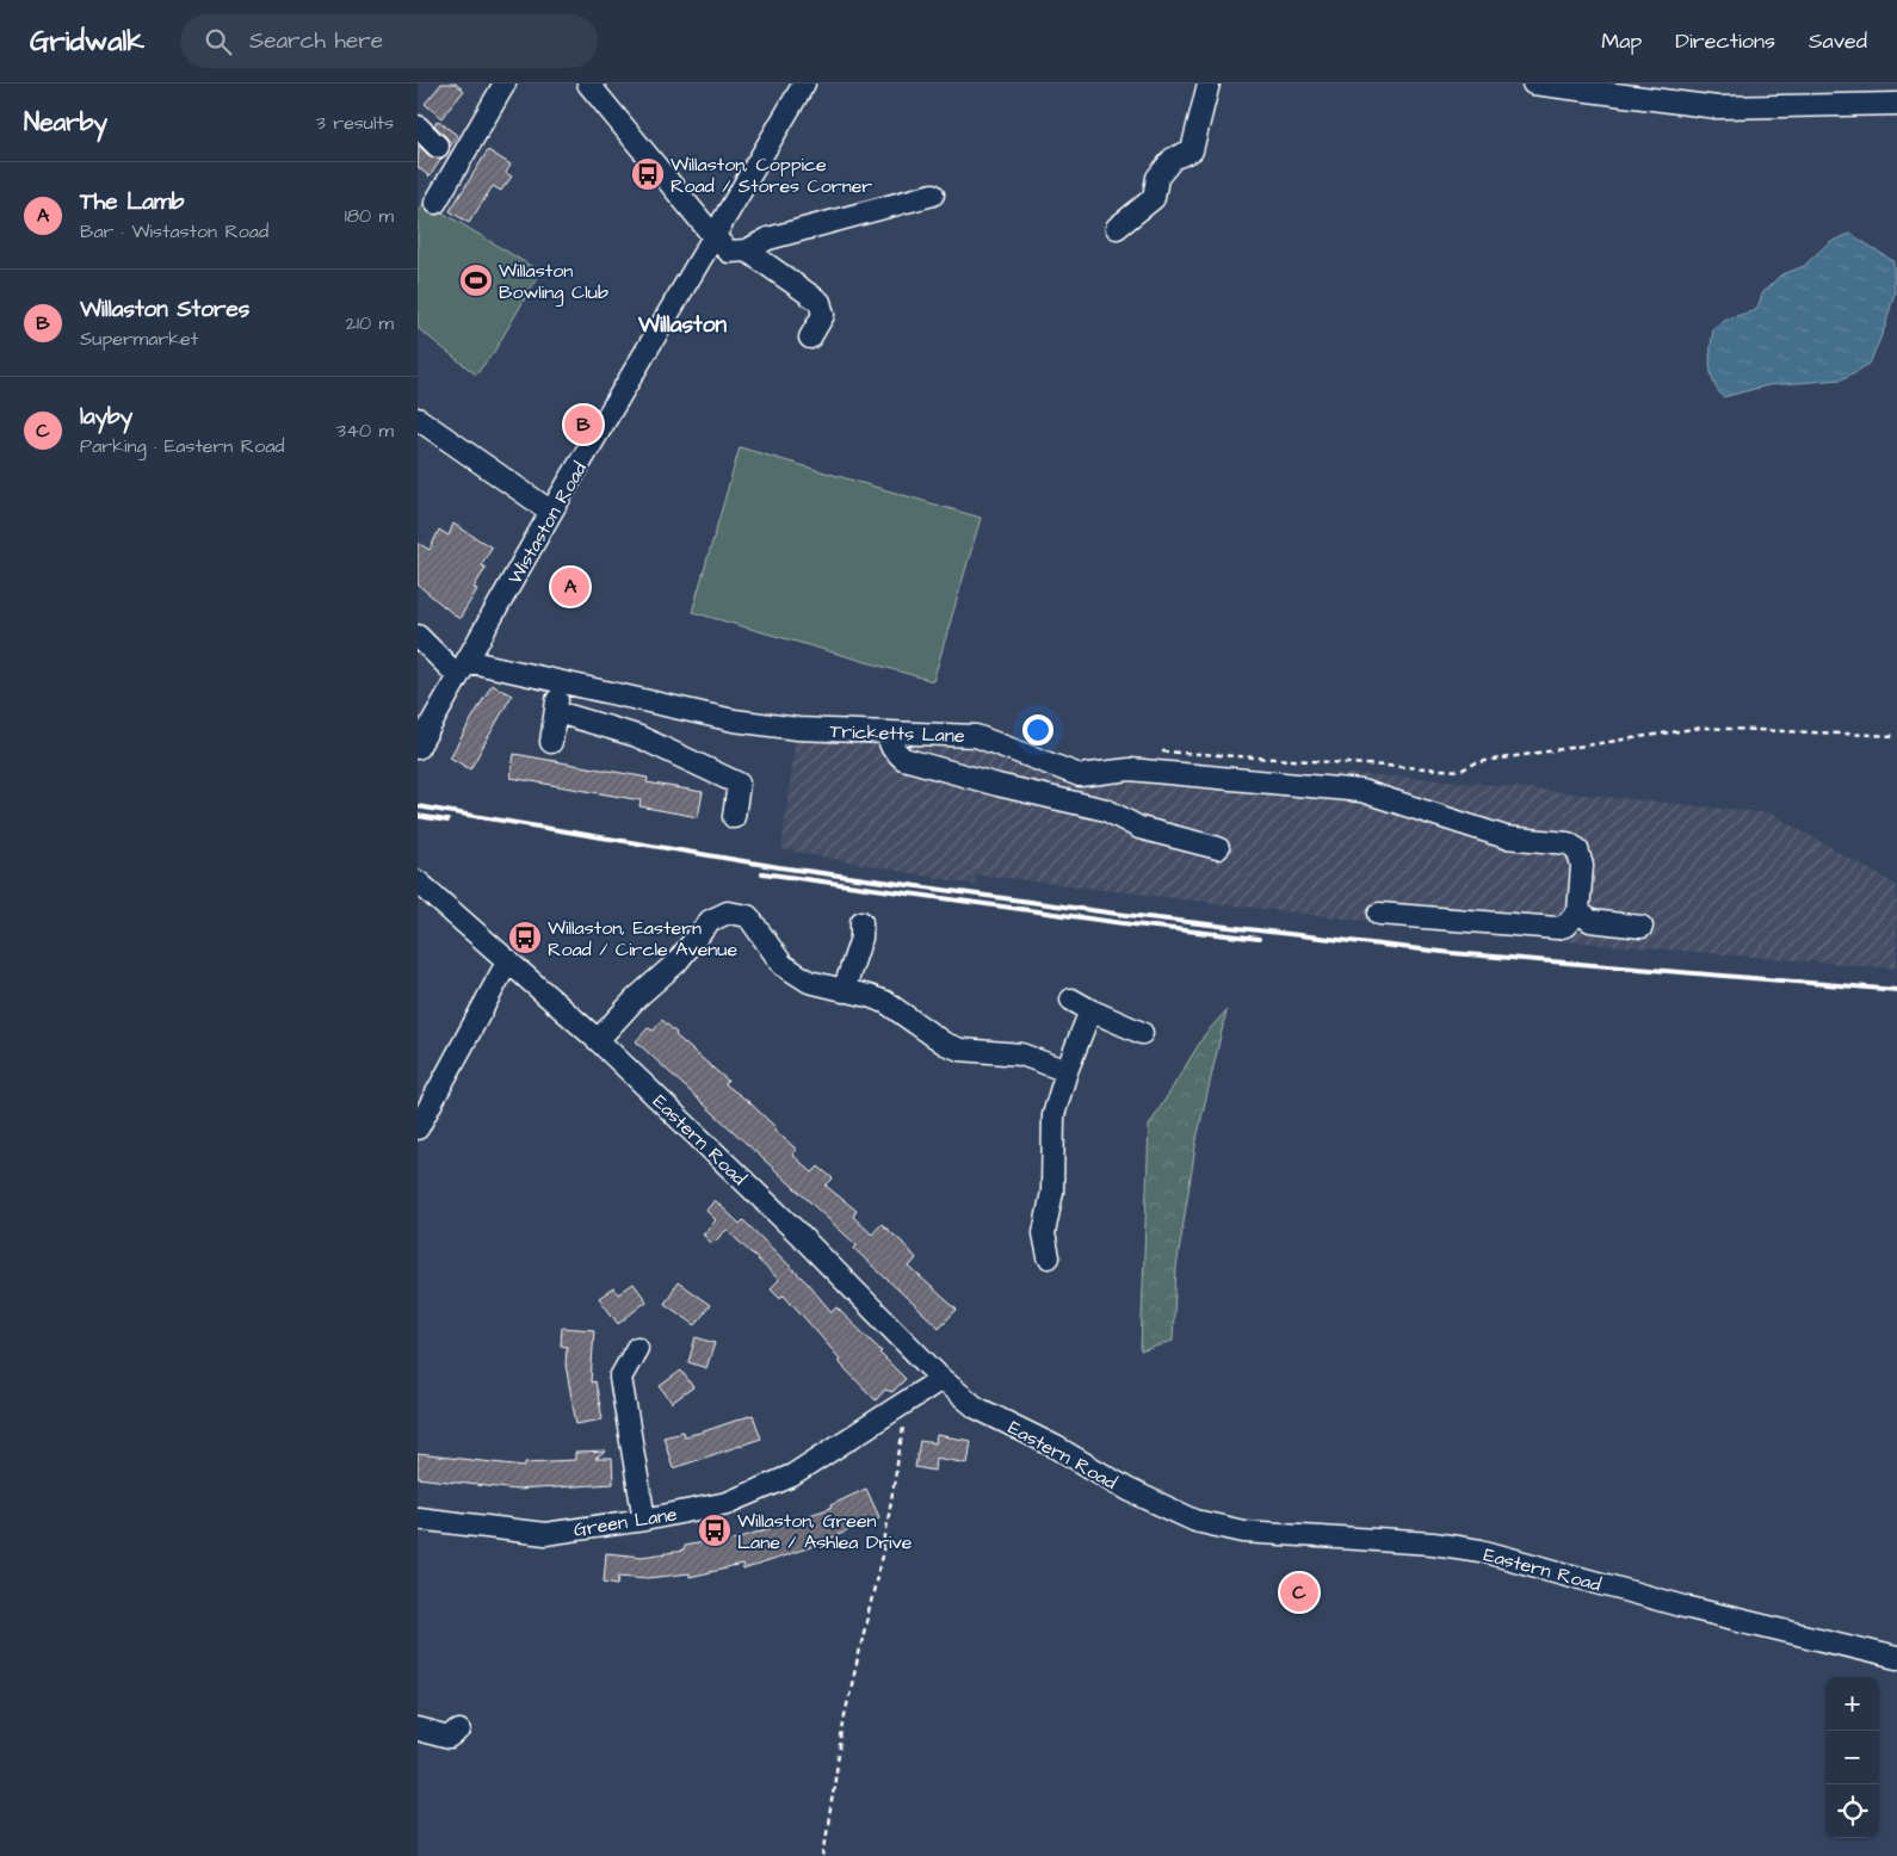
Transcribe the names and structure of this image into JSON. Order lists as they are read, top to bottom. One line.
{"streets":{"street":["Wistaston Road","Tricketts Lane","Eastern Road","Green Lane"]},"crossings":[["Wistaston Road","Tricketts Lane"],["Eastern Road","Green Lane"]],"districts":["Willaston"],"places":{"bus stop":["Willaston, Coppice Road / Stores Corner","Willaston, Eastern Road / Circle Avenue","Willaston, Green Lane / Ashlea Drive"],"sports":["Willaston Bowling Club"]},"page":{"header":"Gridwalk","search":"Search here","nav":["Map","Directions","Saved"],"heading":["Nearby","3 results"],"list":[{"mark":"A","name":"The Lamb","note":"Bar · Wistaston Road","value":"180 m"},{"mark":"B","name":"Willaston Stores","note":"Supermarket","value":"210 m"},{"mark":"C","name":"layby","note":"Parking · Eastern Road","value":"340 m"}],"pins":["B","A","C"],"map_buttons":["+","−"]}}
